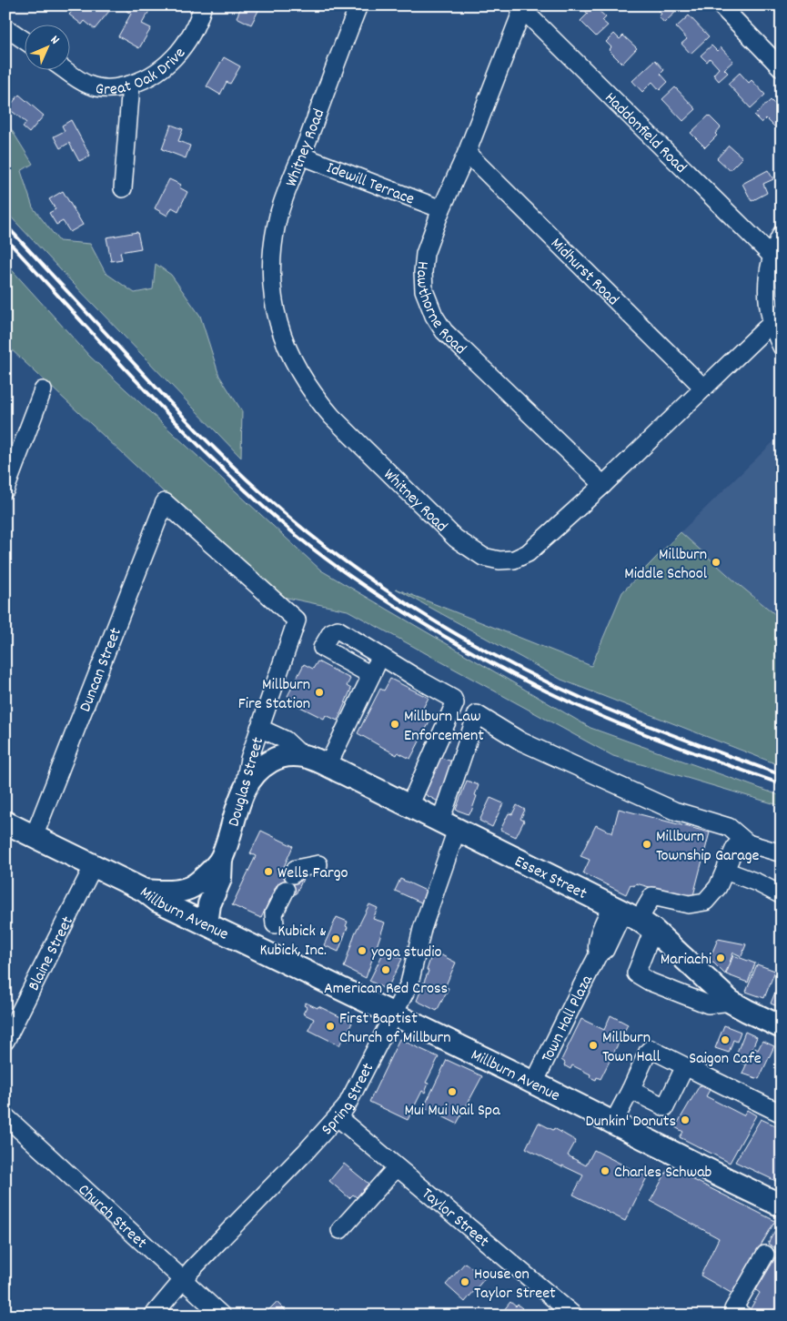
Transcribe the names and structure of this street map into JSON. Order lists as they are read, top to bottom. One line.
{"streets":{"main road":["Douglas Street","Essex Street","Millburn Avenue"],"street":["Great Oak Drive","Haddonfield Road","Whitney Road","Idewill Terrace","Midhurst Road","Hawthorne Road","Duncan Street","Blaine Street","Town Hall Plaza","Spring Street","Church Street","Taylor Street"]},"crossings":[["Haddonfield Road","Hawthorne Road"],["Whitney Road","Idewill Terrace"],["Whitney Road","Midhurst Road"],["Whitney Road","Hawthorne Road"],["Idewill Terrace","Hawthorne Road"],["Midhurst Road","Hawthorne Road"],["Duncan Street","Douglas Street"],["Duncan Street","Millburn Avenue"],["Douglas Street","Essex Street"],["Douglas Street","Millburn Avenue"],["Essex Street","Town Hall Plaza"],["Essex Street","Spring Street"],["Millburn Avenue","Blaine Street"],["Millburn Avenue","Town Hall Plaza"],["Millburn Avenue","Spring Street"],["Spring Street","Church Street"],["Spring Street","Taylor Street"]],"places":["Millburn Middle School","Millburn Fire Station","Millburn Law Enforcement","Millburn Township Garage","Wells Fargo","Kubick & Kubick, Inc.","yoga studio","Mariachi","American Red Cross","First Baptist Church of Millburn","Saigon Cafe","Millburn Town Hall","Mui Mui Nail Spa","Dunkin' Donuts","Charles Schwab","House on Taylor Street"],"north":"top right"}
